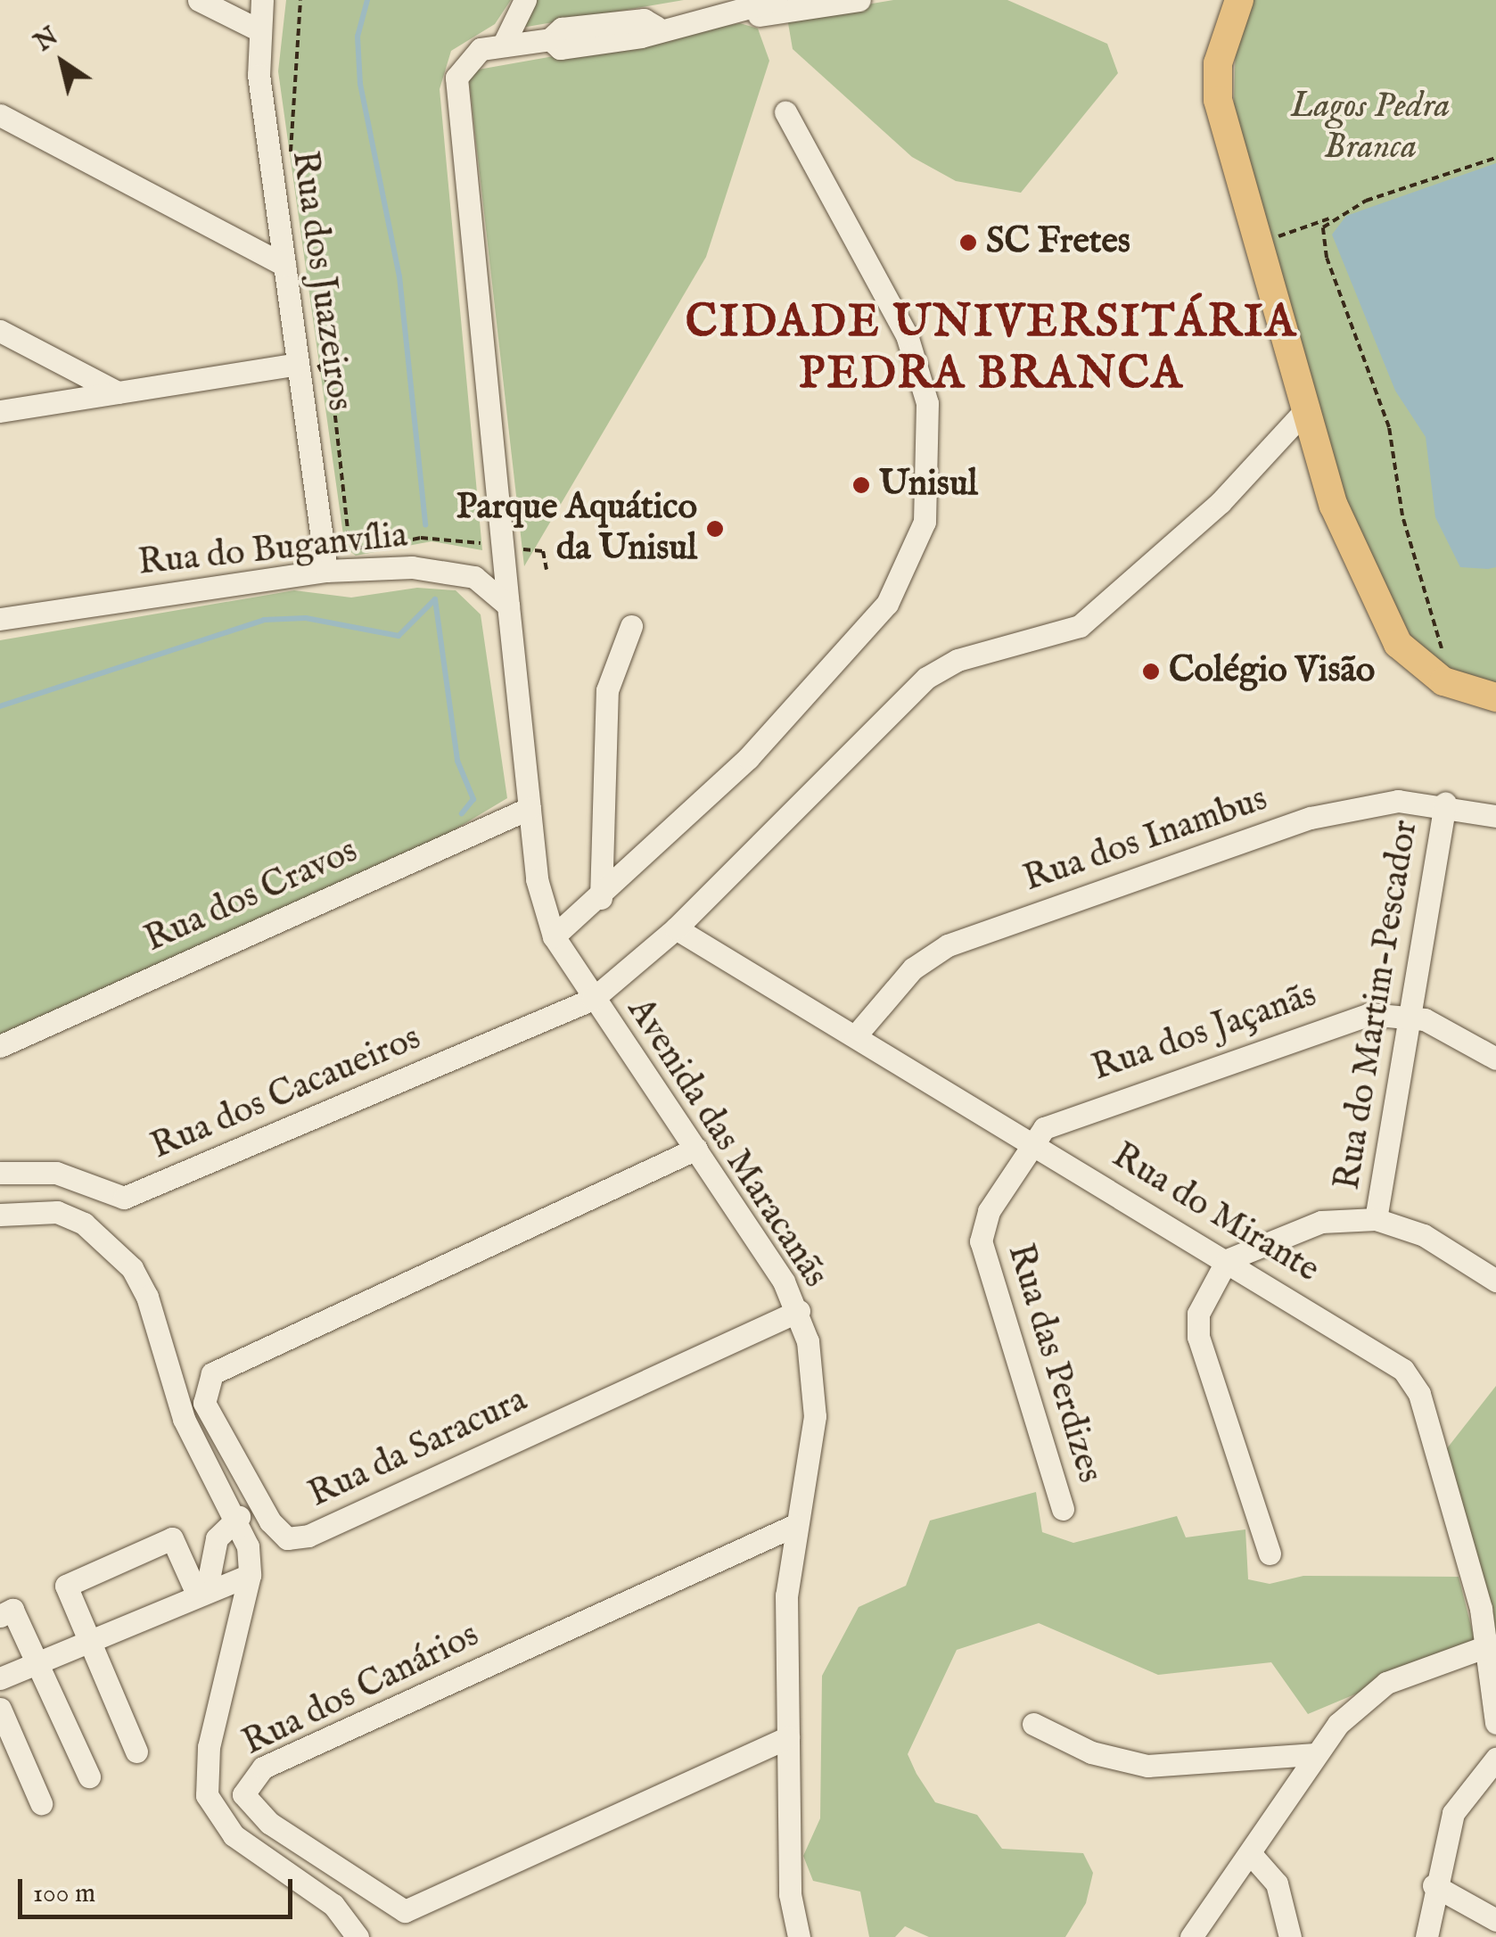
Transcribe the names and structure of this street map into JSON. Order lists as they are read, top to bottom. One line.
{"streets":{"street":["Rua dos Juazeiros","Rua do Buganvília","Rua dos Inambus","Rua dos Cravos","Rua do Martim-Pescador","Rua dos Jaçanãs","Rua dos Cacaueiros","Avenida das Maracanãs","Rua do Mirante","Rua das Perdizes","Rua da Saracura","Rua dos Canários"]},"crossings":[["Rua dos Juazeiros","Rua do Buganvília"],["Rua dos Inambus","Rua do Martim-Pescador"],["Rua dos Inambus","Rua do Mirante"],["Rua do Martim-Pescador","Rua dos Jaçanãs"],["Rua dos Jaçanãs","Rua do Mirante"],["Rua dos Jaçanãs","Rua das Perdizes"],["Rua dos Cacaueiros","Avenida das Maracanãs"],["Avenida das Maracanãs","Rua do Mirante"],["Avenida das Maracanãs","Rua da Saracura"],["Avenida das Maracanãs","Rua dos Canários"],["Rua do Mirante","Rua das Perdizes"]],"districts":["CIDADE UNIVERSITÁRIA PEDRA BRANCA"],"parks":["Lagos Pedra Branca"],"places":["SC Fretes","Unisul","Parque Aquático da Unisul","Colégio Visão"],"scale_bar":"100 m","north":"top left"}
